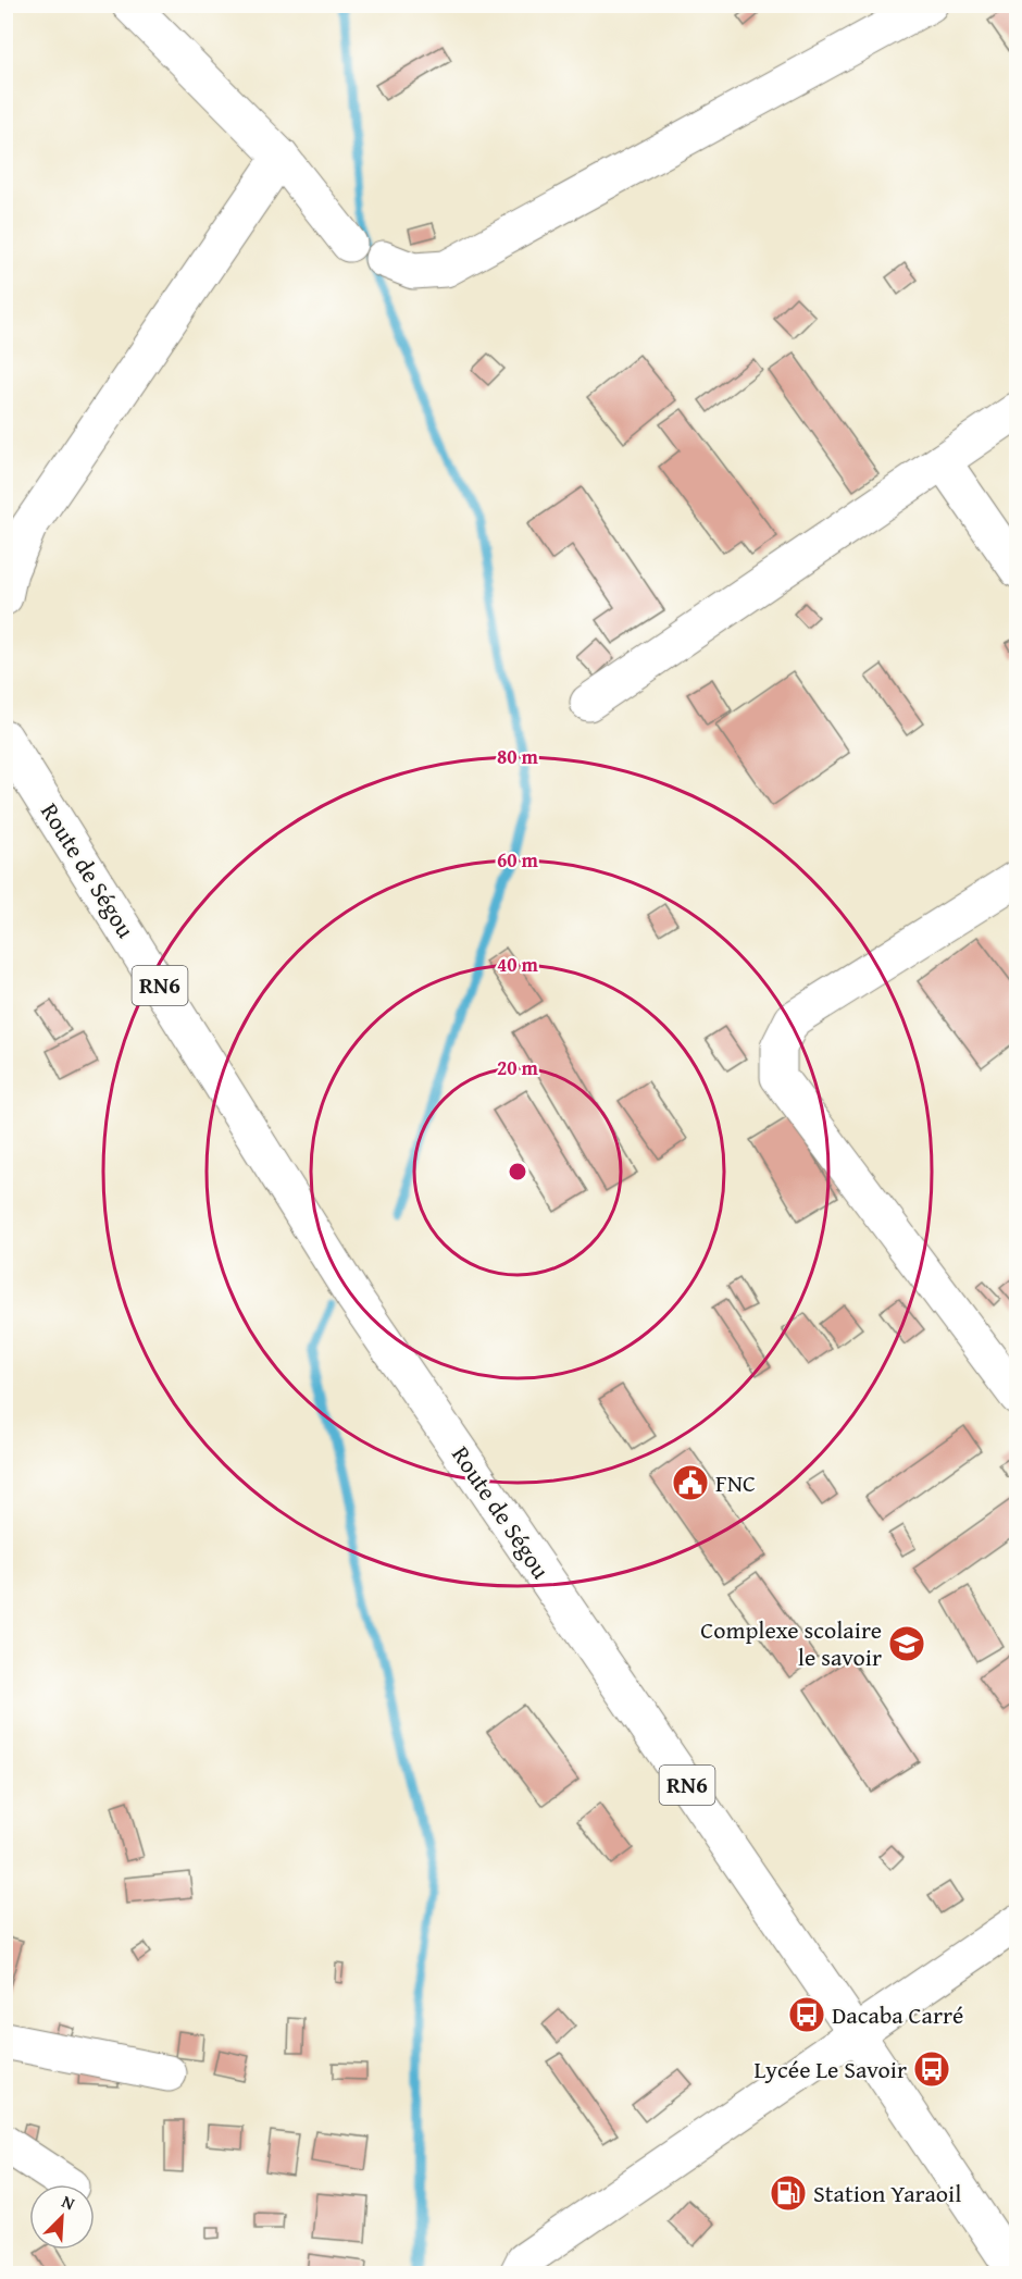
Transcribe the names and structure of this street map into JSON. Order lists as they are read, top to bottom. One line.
{"streets":{"main road":["Route de Ségou","RN6"]},"places":{"public building":["FNC"],"school or university":["Complexe scolaire le savoir"],"bus stop":["Dacaba Carré","Lycée Le Savoir"],"fuel station":["Station Yaraoil"]},"north":"top right","rings":["80 m","60 m","40 m","20 m"]}
